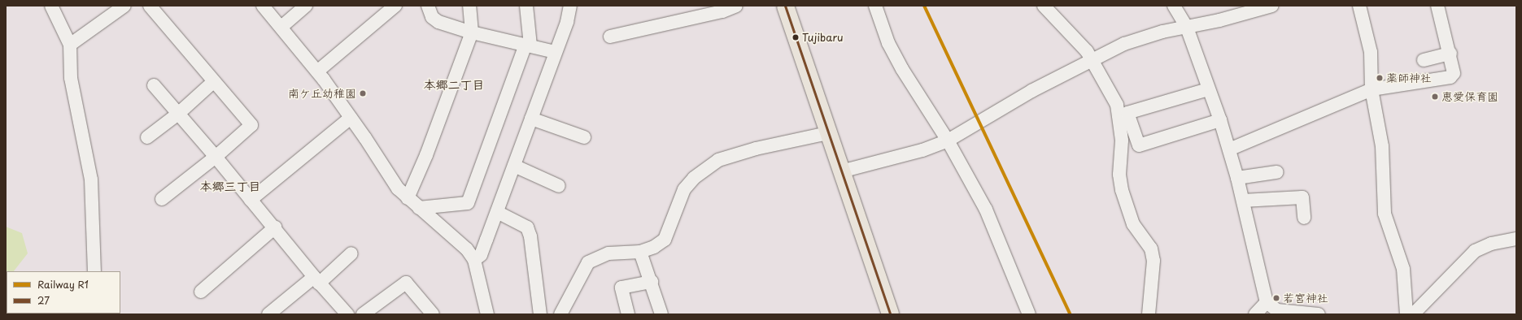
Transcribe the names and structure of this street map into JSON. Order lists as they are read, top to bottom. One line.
{"districts":["本郷二丁目","本郷三丁目"],"places":["Tujibaru","薬師神社","南ケ丘幼稚園","恵愛保育園","若宮神社"],"lines":["rail line R1","transit line 27"],"legend":["Railway R1","27"]}
